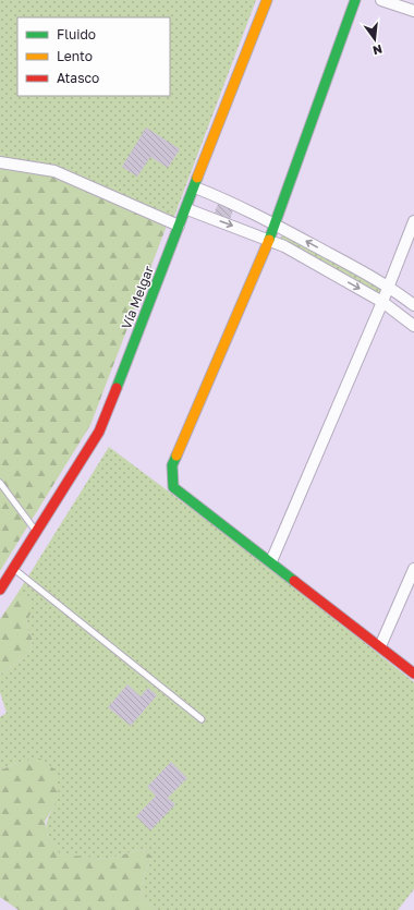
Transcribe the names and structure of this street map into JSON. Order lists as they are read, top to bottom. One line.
{"streets":{"street":["Vía Melgar"]},"legend":["Fluido","Lento","Atasco"],"north":"bottom"}
